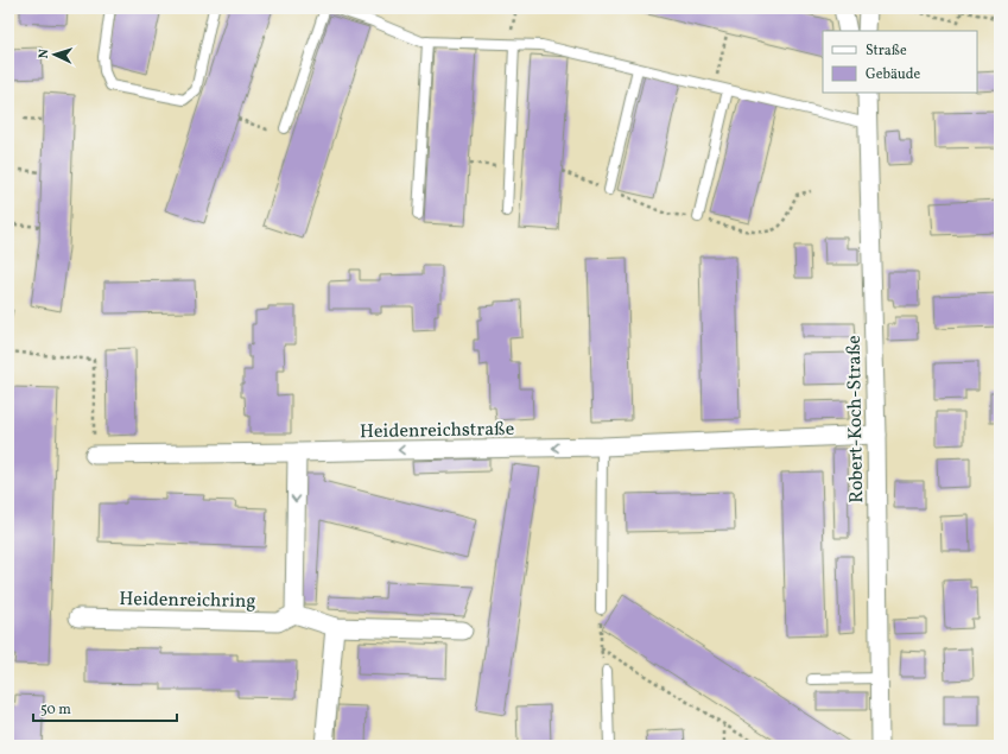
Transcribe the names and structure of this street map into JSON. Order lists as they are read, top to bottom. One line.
{"streets":{"street":["Robert-Koch-Straße","Heidenreichstraße","Heidenreichring"]},"crossings":[["Robert-Koch-Straße","Heidenreichstraße"]],"one_way":["Heidenreichstraße"],"legend":["Straße","Gebäude"],"scale_bar":"50 m","north":"left"}
